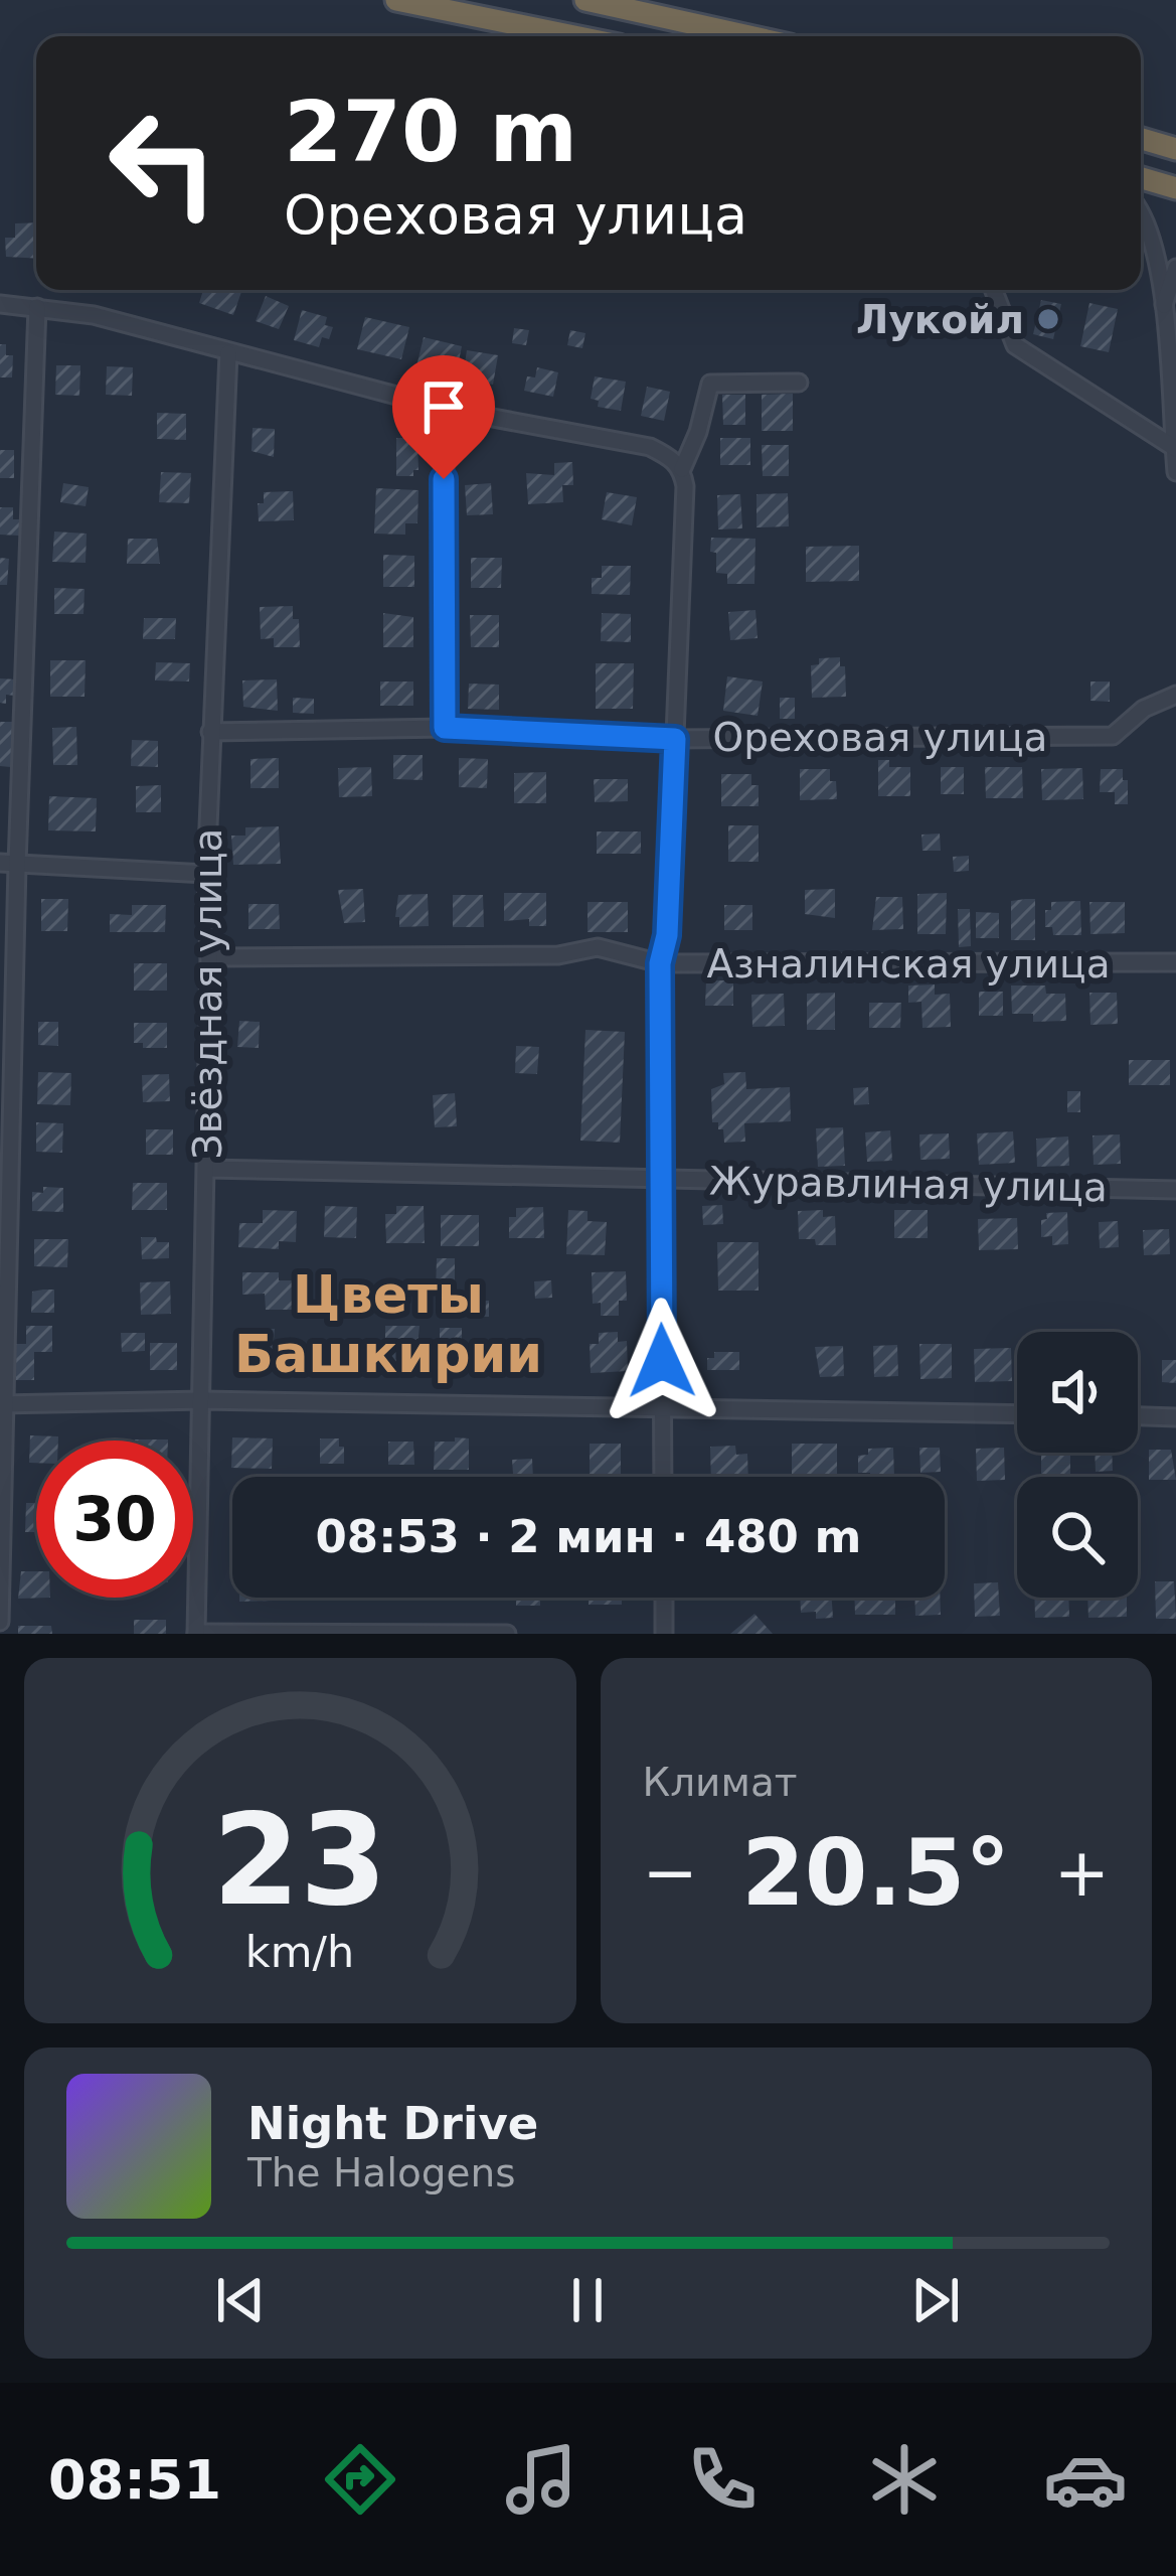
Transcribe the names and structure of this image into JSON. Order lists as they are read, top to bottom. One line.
{"streets":{"street":["Ореховая улица","Азналинская улица","Звёздная улица","Журавлиная улица"]},"crossings":[["Ореховая улица","Звёздная улица"],["Азналинская улица","Звёздная улица"],["Звёздная улица","Журавлиная улица"]],"districts":["Цветы Башкирии"],"places":["Лукойл"],"page":{"turn":["270 m","Ореховая улица"],"limit":"30","trip":"08:53 · 2 мин · 480 m","tile":"Климат","heat":["−","20.5°","+"],"song":["Night Drive","The Halogens"],"tabs":"08:51","gauge":["23","km/h"]}}
